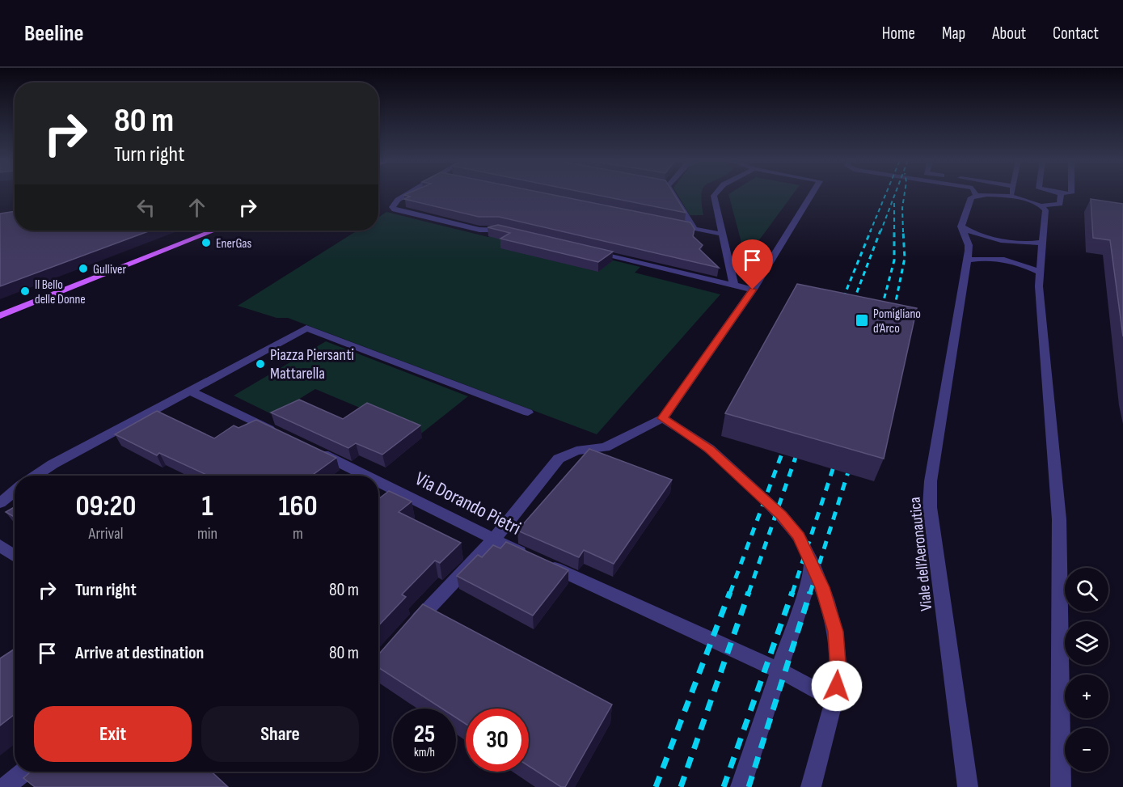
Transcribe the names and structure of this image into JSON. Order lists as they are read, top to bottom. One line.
{"streets":{"street":["Via Dorando Pietri","Viale dell’Aeronautica"]},"places":{"other":["EnerGas","Gulliver","Il Bello delle Donne","Piazza Piersanti Mattarella"],"transit":["Pomigliano d’Arco"]},"page":{"header":"Beeline","nav":["Home","Map","About","Contact"],"turn":["80 m","Turn right"],"eta":["09:20","Arrival","1","min","160","m"],"list":[{"name":"Turn right","value":"80 m"},{"name":"Arrive at destination","value":"80 m"}],"map_buttons":["+","−"],"buttons":["Exit","Share"],"speed":"25 km/h","limit":"30"}}
